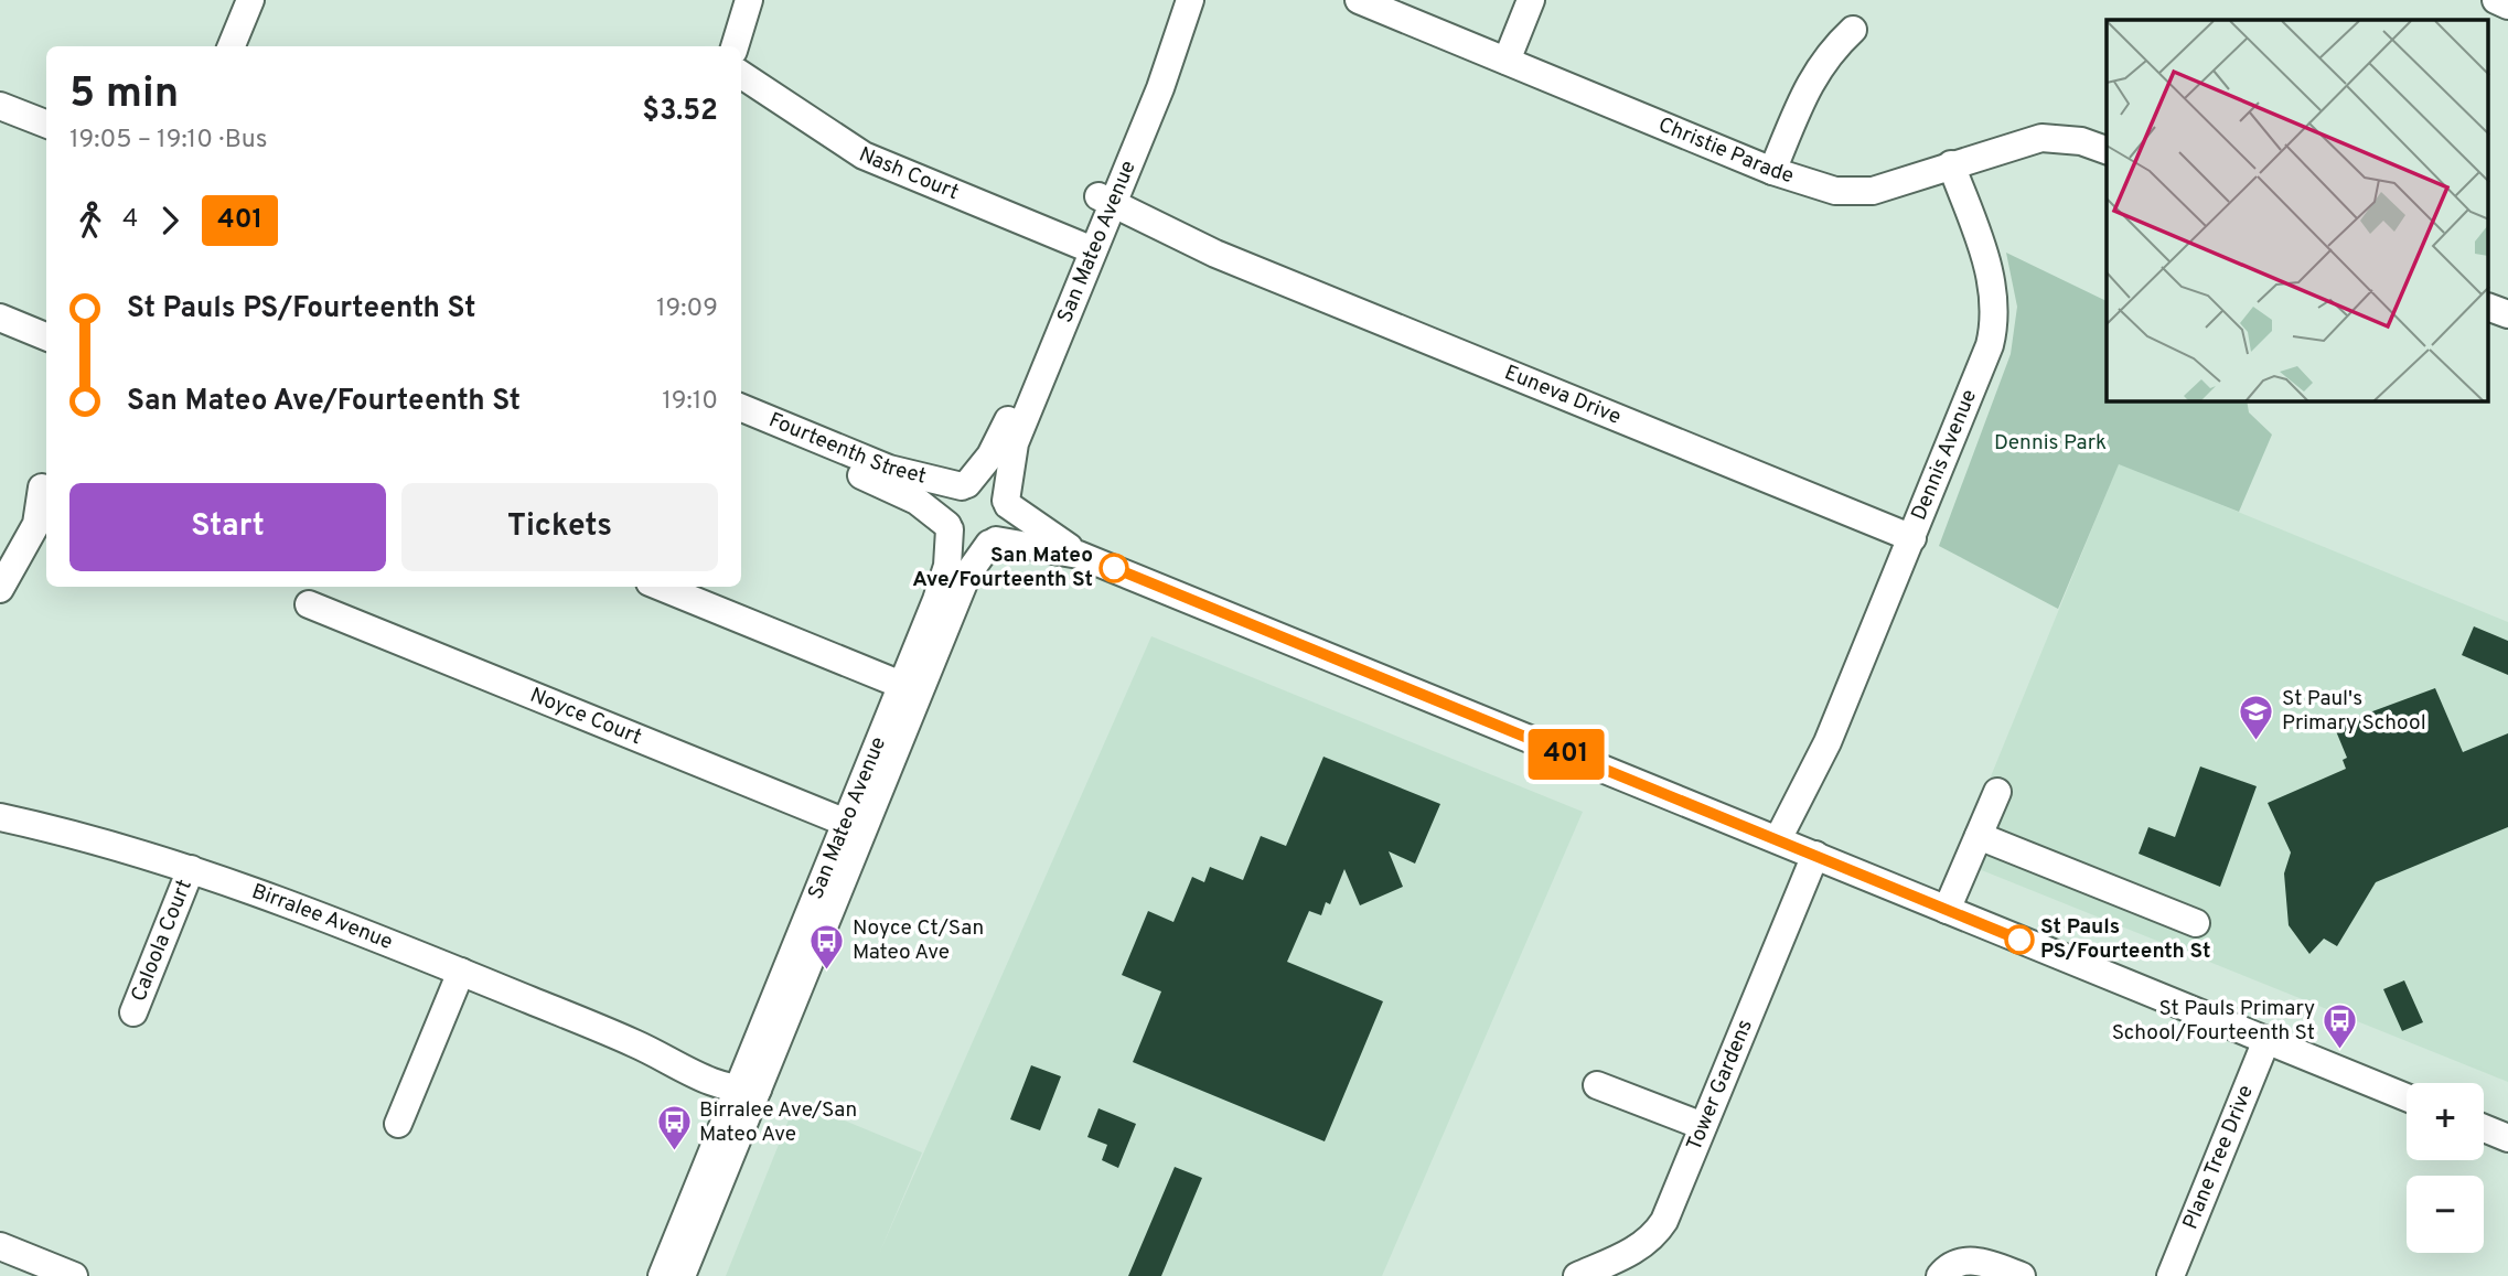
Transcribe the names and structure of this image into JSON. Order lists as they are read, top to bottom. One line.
{"streets":{"street":["Christie Parade","Nash Court","San Mateo Avenue","Euneva Drive","Fourteenth Street","Dennis Avenue","Noyce Court","Birralee Avenue","Caloola Court","Tower Gardens","Plane Tree Drive"]},"crossings":[["Christie Parade","Dennis Avenue"],["Nash Court","San Mateo Avenue"],["San Mateo Avenue","Euneva Drive"],["San Mateo Avenue","Fourteenth Street"],["San Mateo Avenue","Noyce Court"],["San Mateo Avenue","Birralee Avenue"],["Euneva Drive","Dennis Avenue"],["Dennis Avenue","Tower Gardens"],["Birralee Avenue","Caloola Court"]],"parks":["Dennis Park"],"places":{"other":["San Mateo Ave/Fourteenth St","St Pauls PS/Fourteenth St"],"school or university":["St Paul's Primary School"],"bus stop":["Noyce Ct/San Mateo Ave","St Pauls Primary School/Fourteenth St","Birralee Ave/San Mateo Ave"]},"lines":["bus line 401"],"page":{"on_map":"401","heading":["5 min","19:05 – 19:10 · Bus","$3.52"],"legs":["4","401"],"list":[{"name":"St Pauls PS/Fourteenth St","value":"19:09"},{"name":"San Mateo Ave/Fourteenth St","value":"19:10"}],"buttons":["Start","Tickets"],"map_buttons":["+","−"]}}
